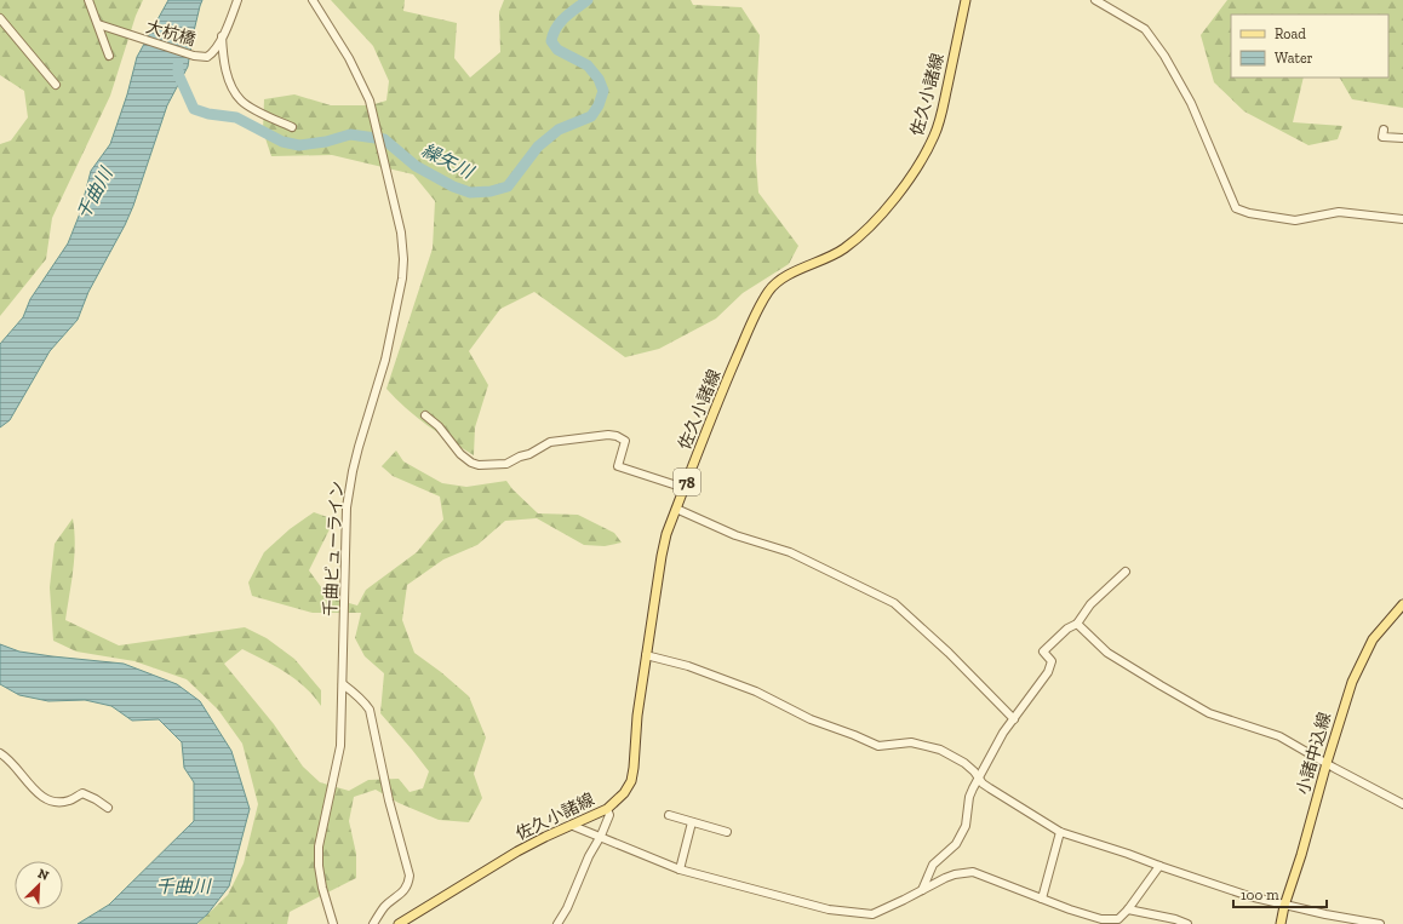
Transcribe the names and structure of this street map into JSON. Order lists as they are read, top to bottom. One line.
{"streets":{"main road":["佐久小諸線","78","小諸中込線"],"street":["大杭橋","千曲ビューライン"]},"water":["繰矢川","千曲川"],"legend":["Road","Water"],"scale_bar":"100 m","north":"top right"}
